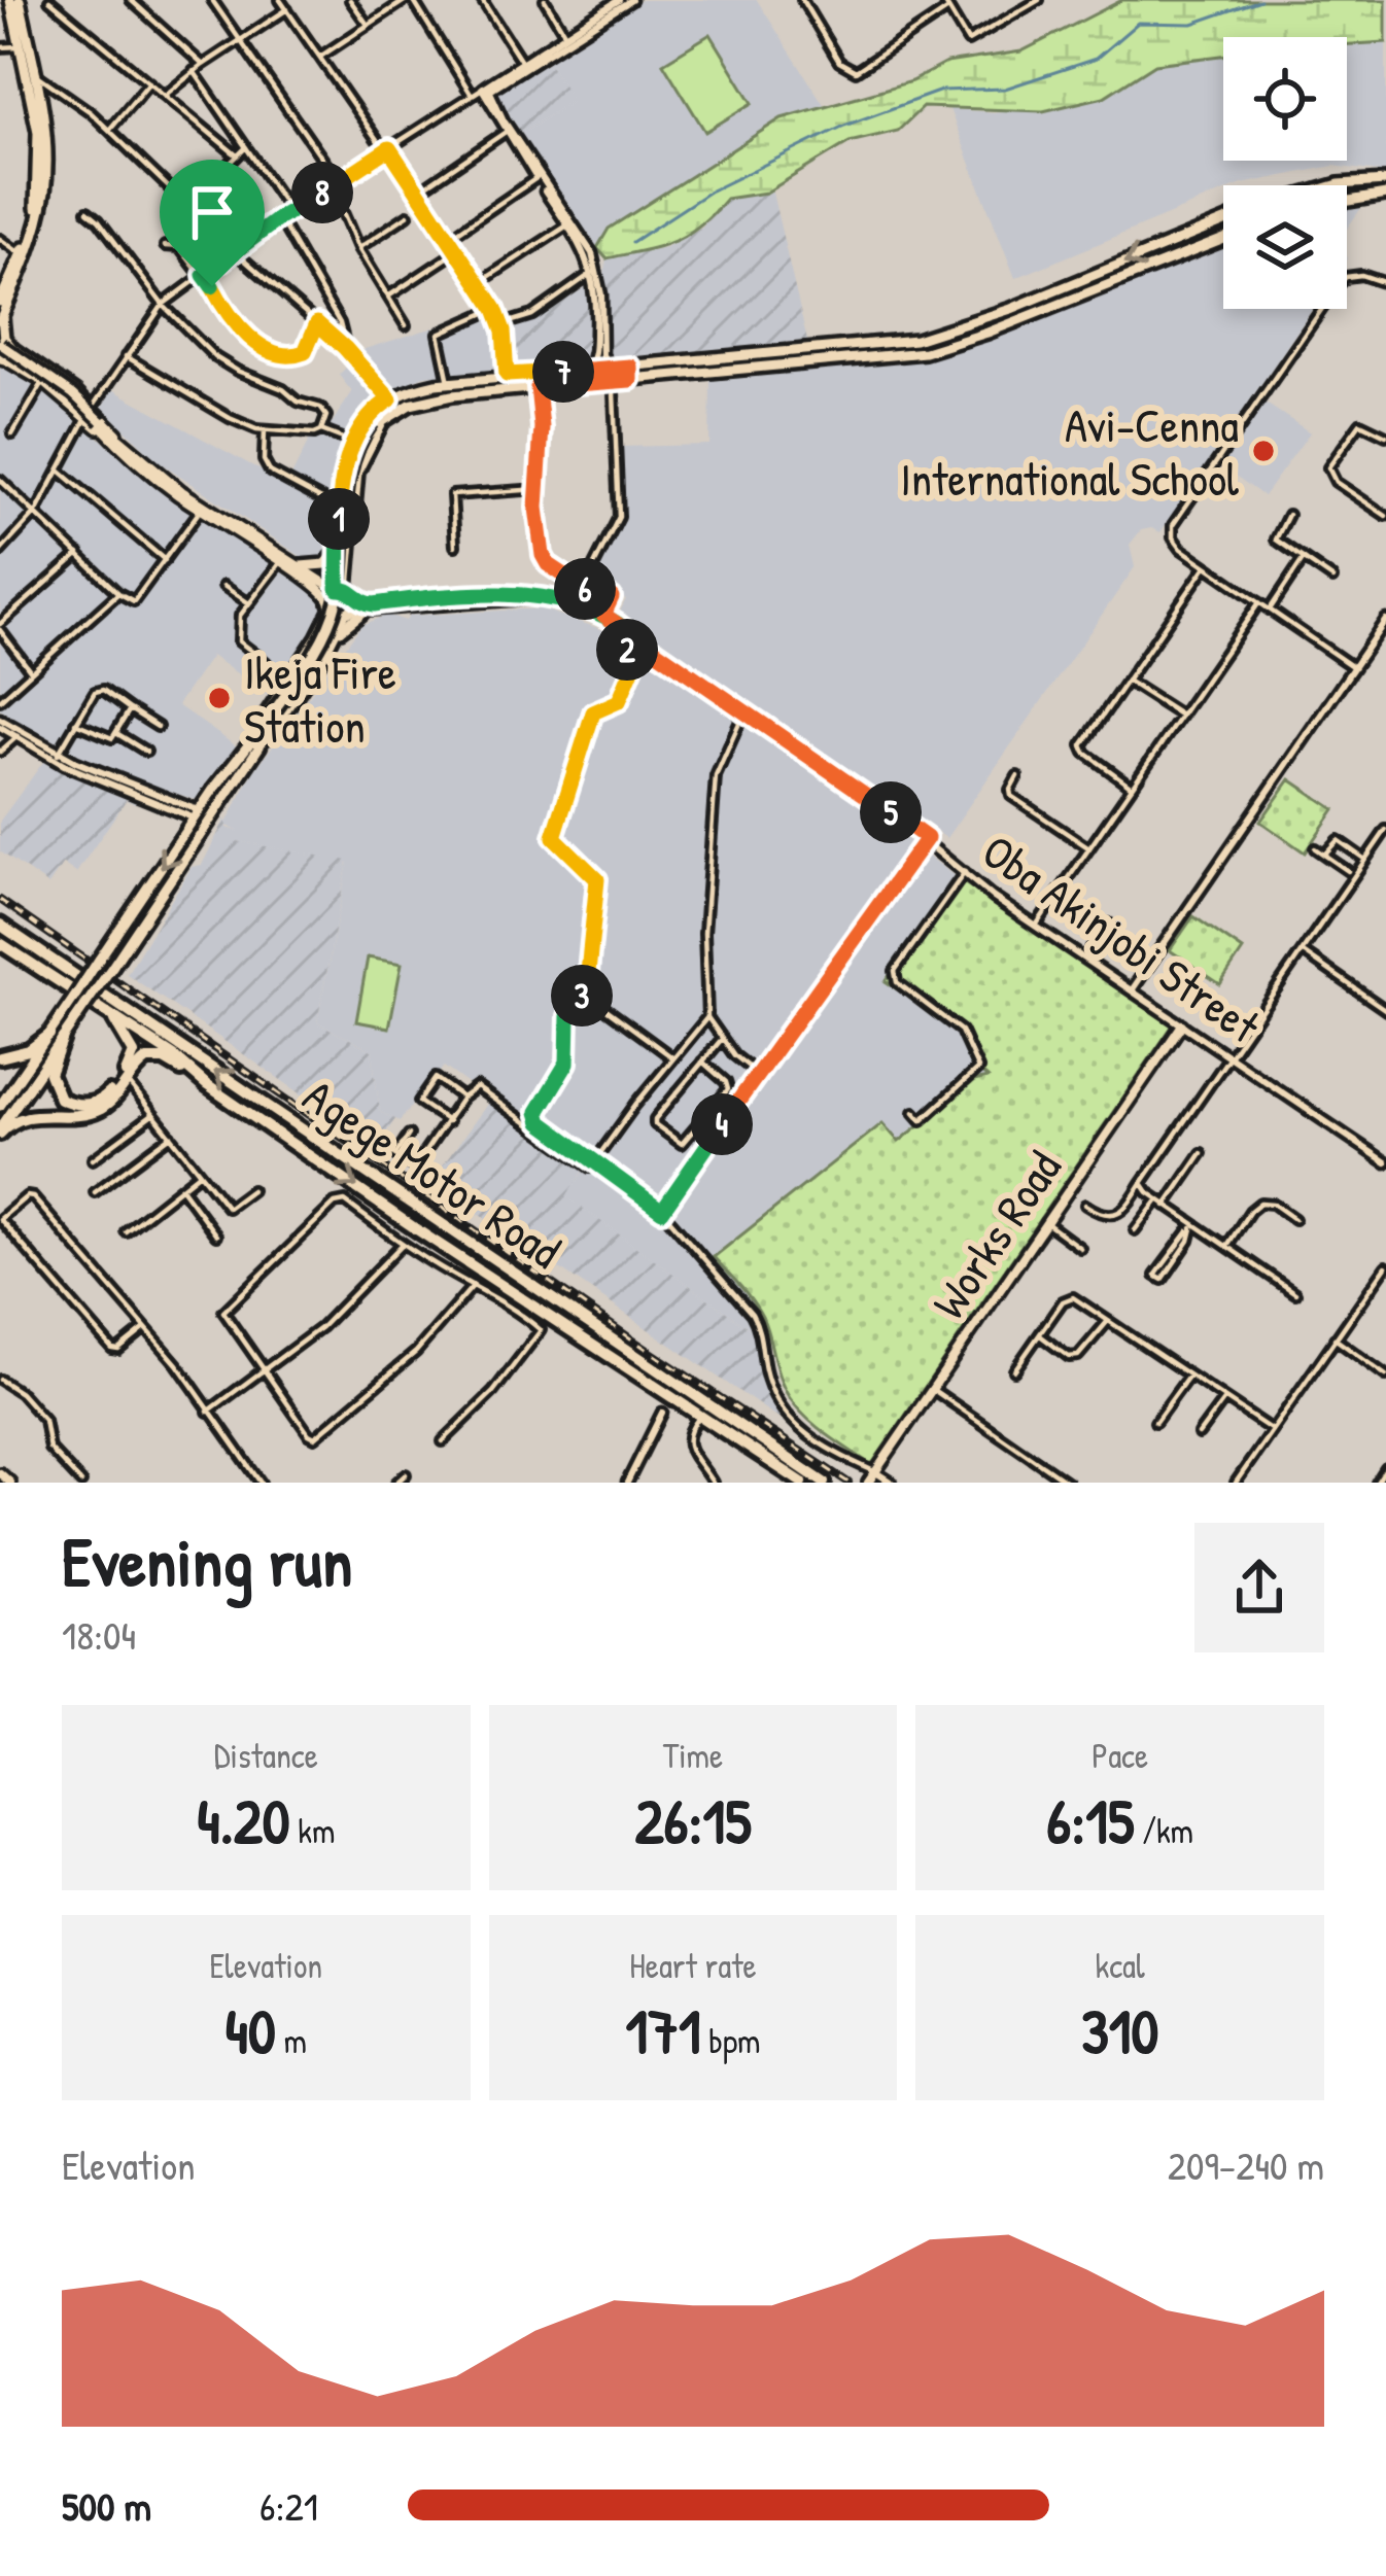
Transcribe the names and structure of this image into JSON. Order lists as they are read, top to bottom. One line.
{"streets":{"highway":["Agege Motor Road"],"main road":["Works Road"],"street":["Oba Akinjobi Street"]},"crossings":[["Oba Akinjobi Street","Works Road"]],"places":["Avi-Cenna International School","Ikeja Fire Station"],"page":{"pins":["8","7","1","6","2","5","3","4"],"heading":["Evening run","18:04"],"stats":[["Distance","4.20 km"],["Time","26:15"],["Pace","6:15 /km"],["Elevation","40 m"],["Heart rate","171 bpm"],["kcal","310"]],"chart":["Elevation","209–240 m"],"list":[{"name":"500 m","note":"6:21"}]}}
